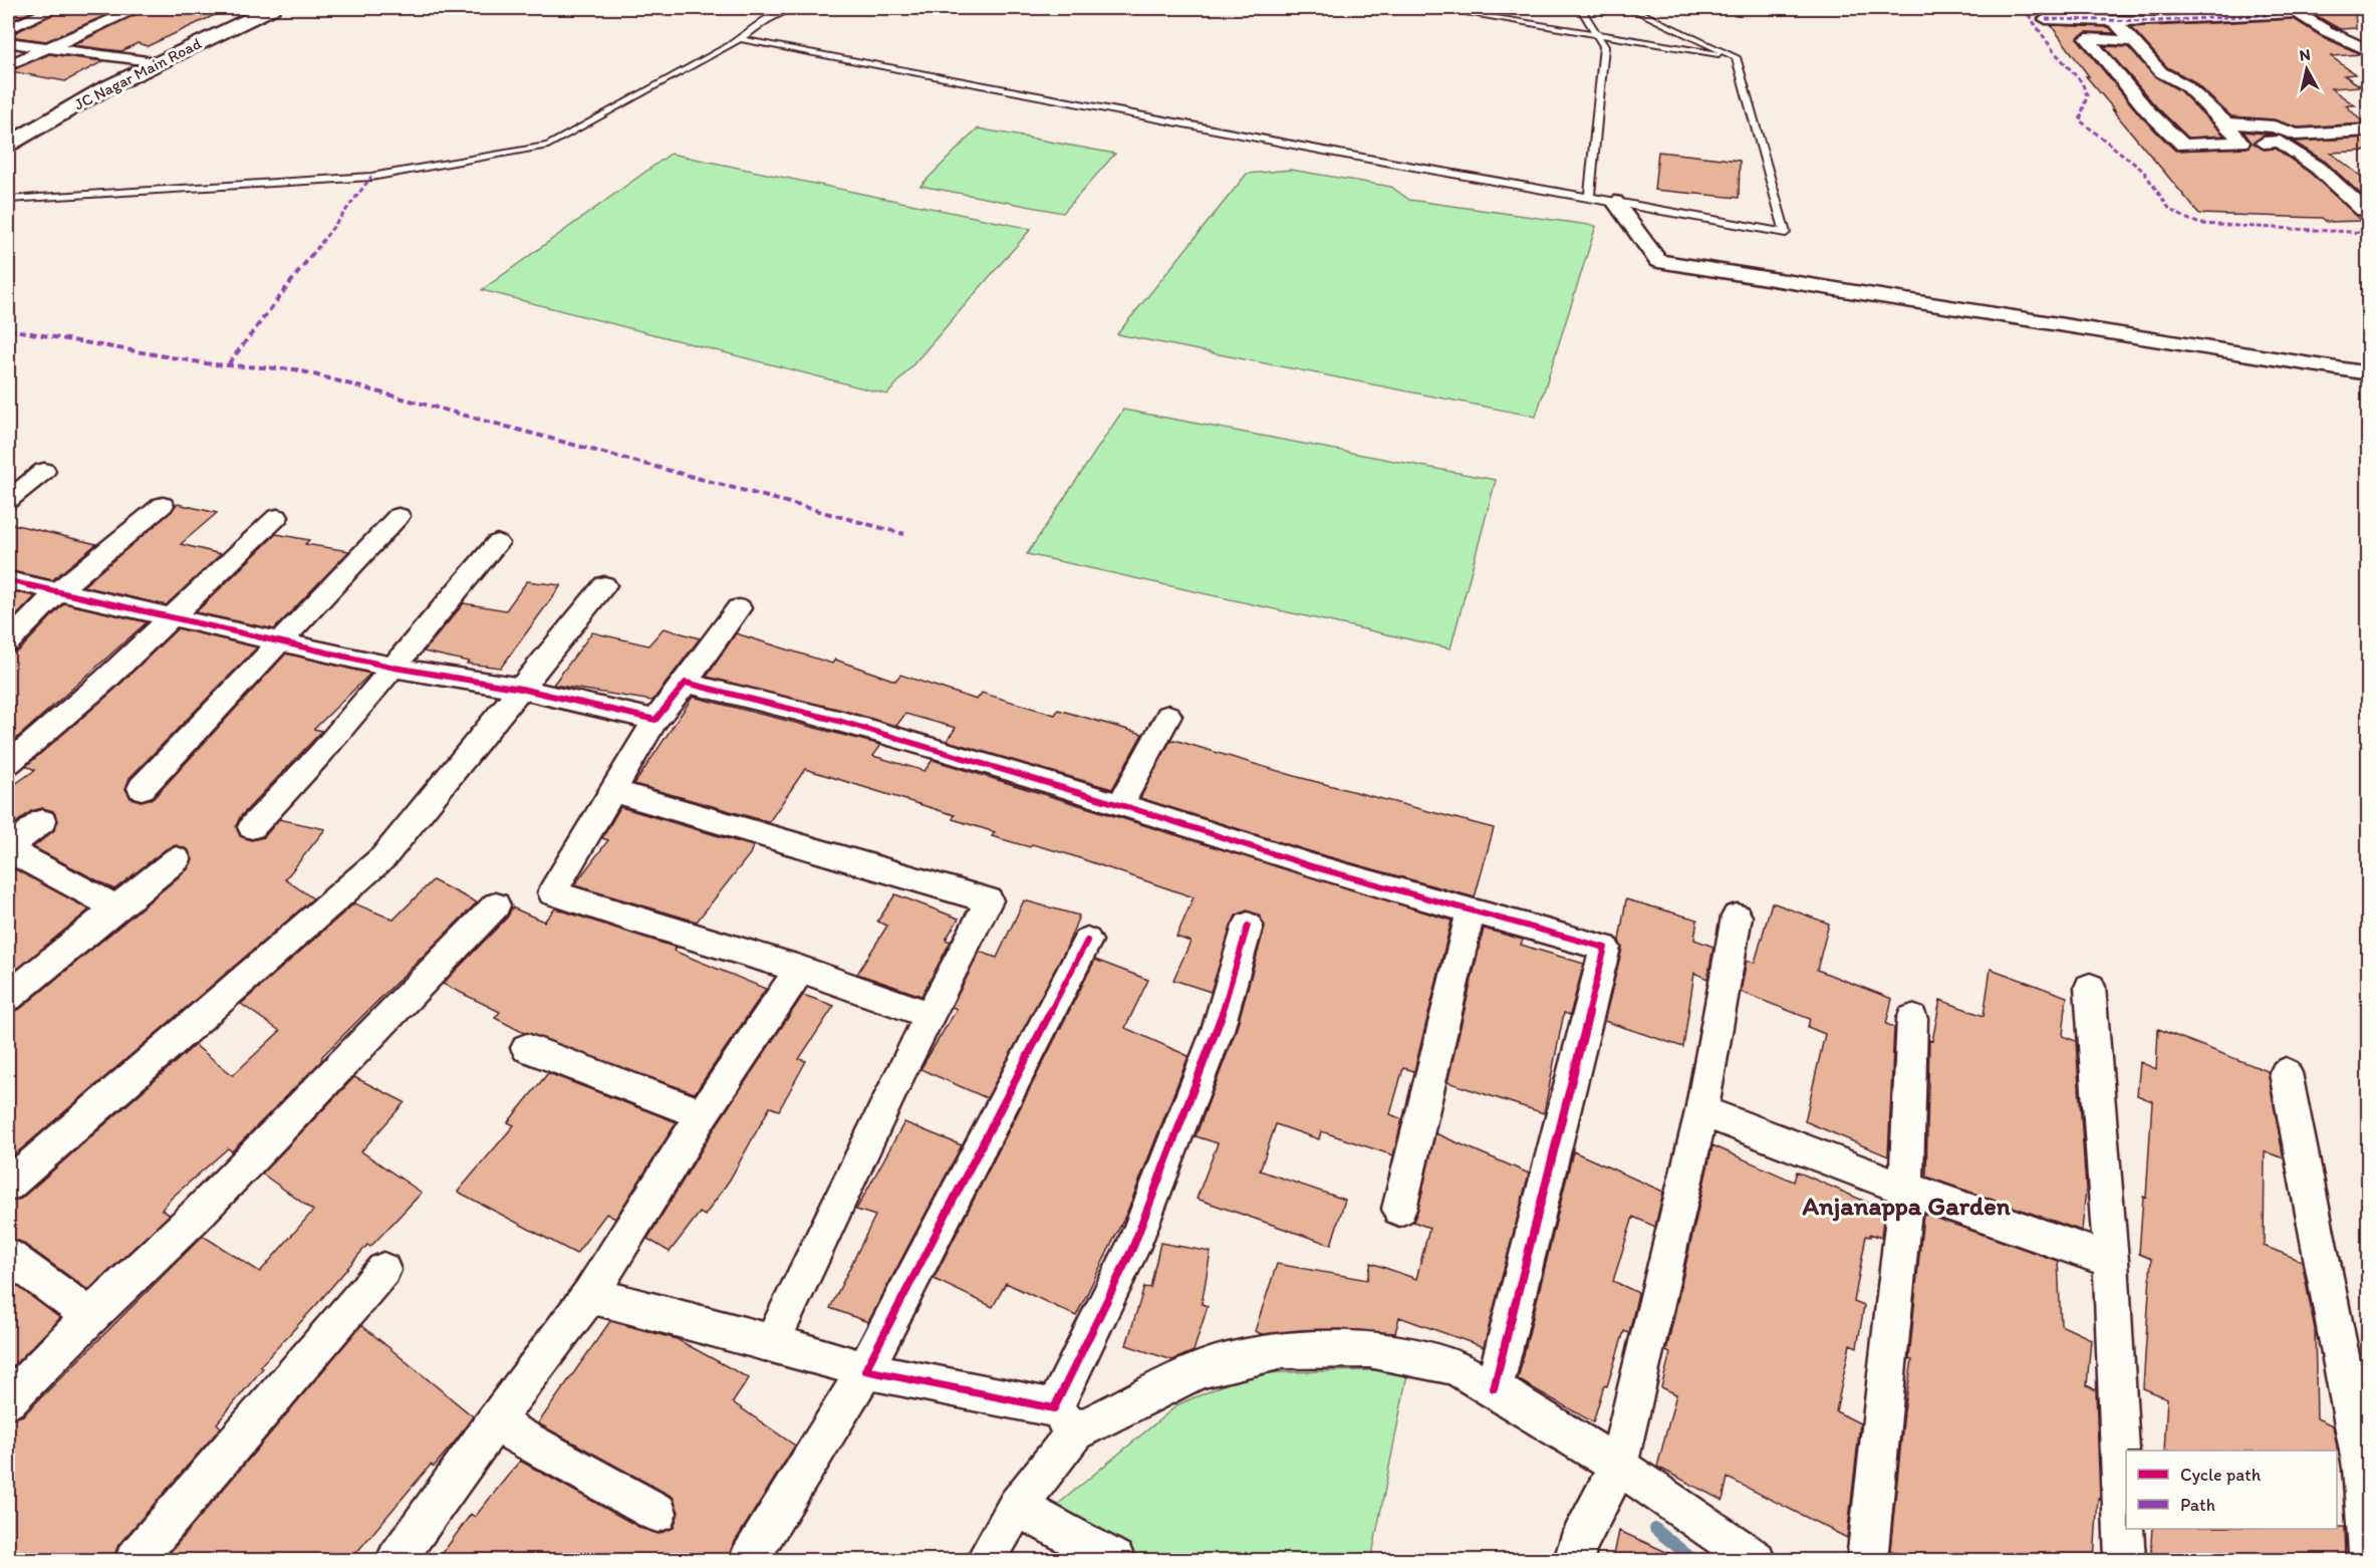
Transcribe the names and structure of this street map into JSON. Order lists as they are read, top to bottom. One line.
{"streets":{"main road":["JC Nagar Main Road"]},"districts":["Anjanappa Garden"],"legend":["Cycle path","Path"],"north":"top"}
